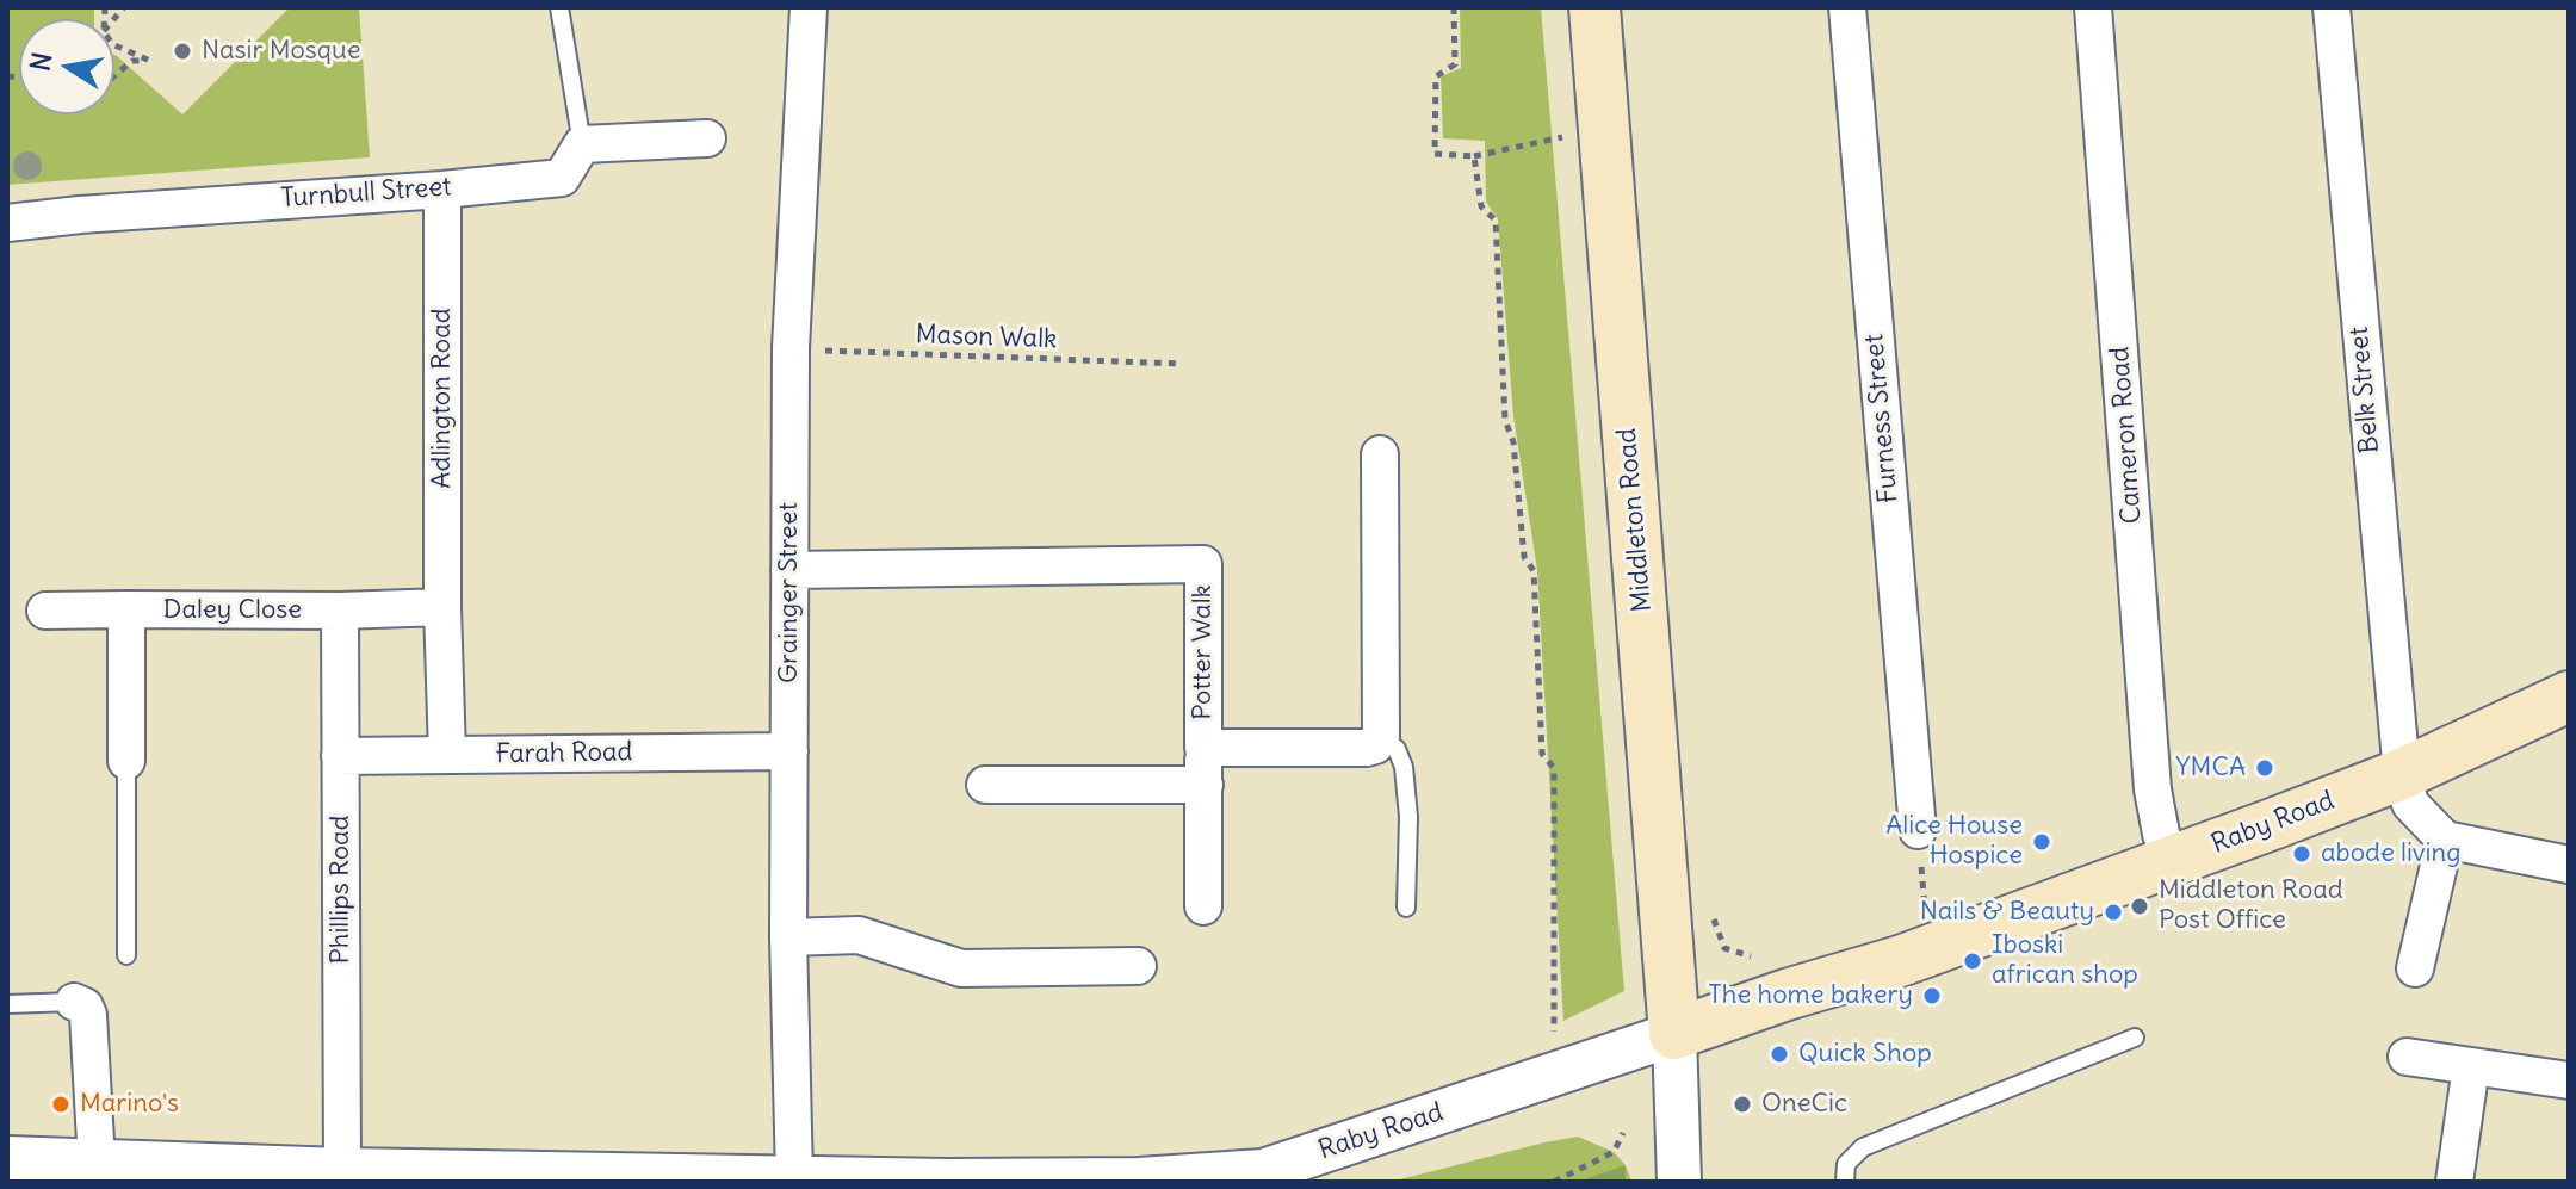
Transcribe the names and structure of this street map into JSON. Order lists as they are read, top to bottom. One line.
{"streets":{"main road":["Middleton Road","Raby Road"],"street":["Turnbull Street","Belk Street","Adlington Road","Furness Street","Cameron Road","Grainger Street","Daley Close","Potter Walk","Farah Road","Phillips Road"],"path":["Mason Walk"]},"crossings":[["Turnbull Street","Adlington Road"],["Mason Walk","Grainger Street"],["Belk Street","Raby Road"],["Adlington Road","Farah Road"],["Cameron Road","Raby Road"],["Middleton Road","Raby Road"],["Grainger Street","Potter Walk"],["Grainger Street","Farah Road"],["Grainger Street","Raby Road"],["Daley Close","Phillips Road"],["Farah Road","Phillips Road"],["Raby Road","Phillips Road"]],"places":["Nasir Mosque","YMCA","Alice House Hospice","abode living","Middleton Road Post Office","Nails & Beauty","Iboski african shop","The home bakery","Quick Shop","Marino's","OneCic"],"north":"left"}
